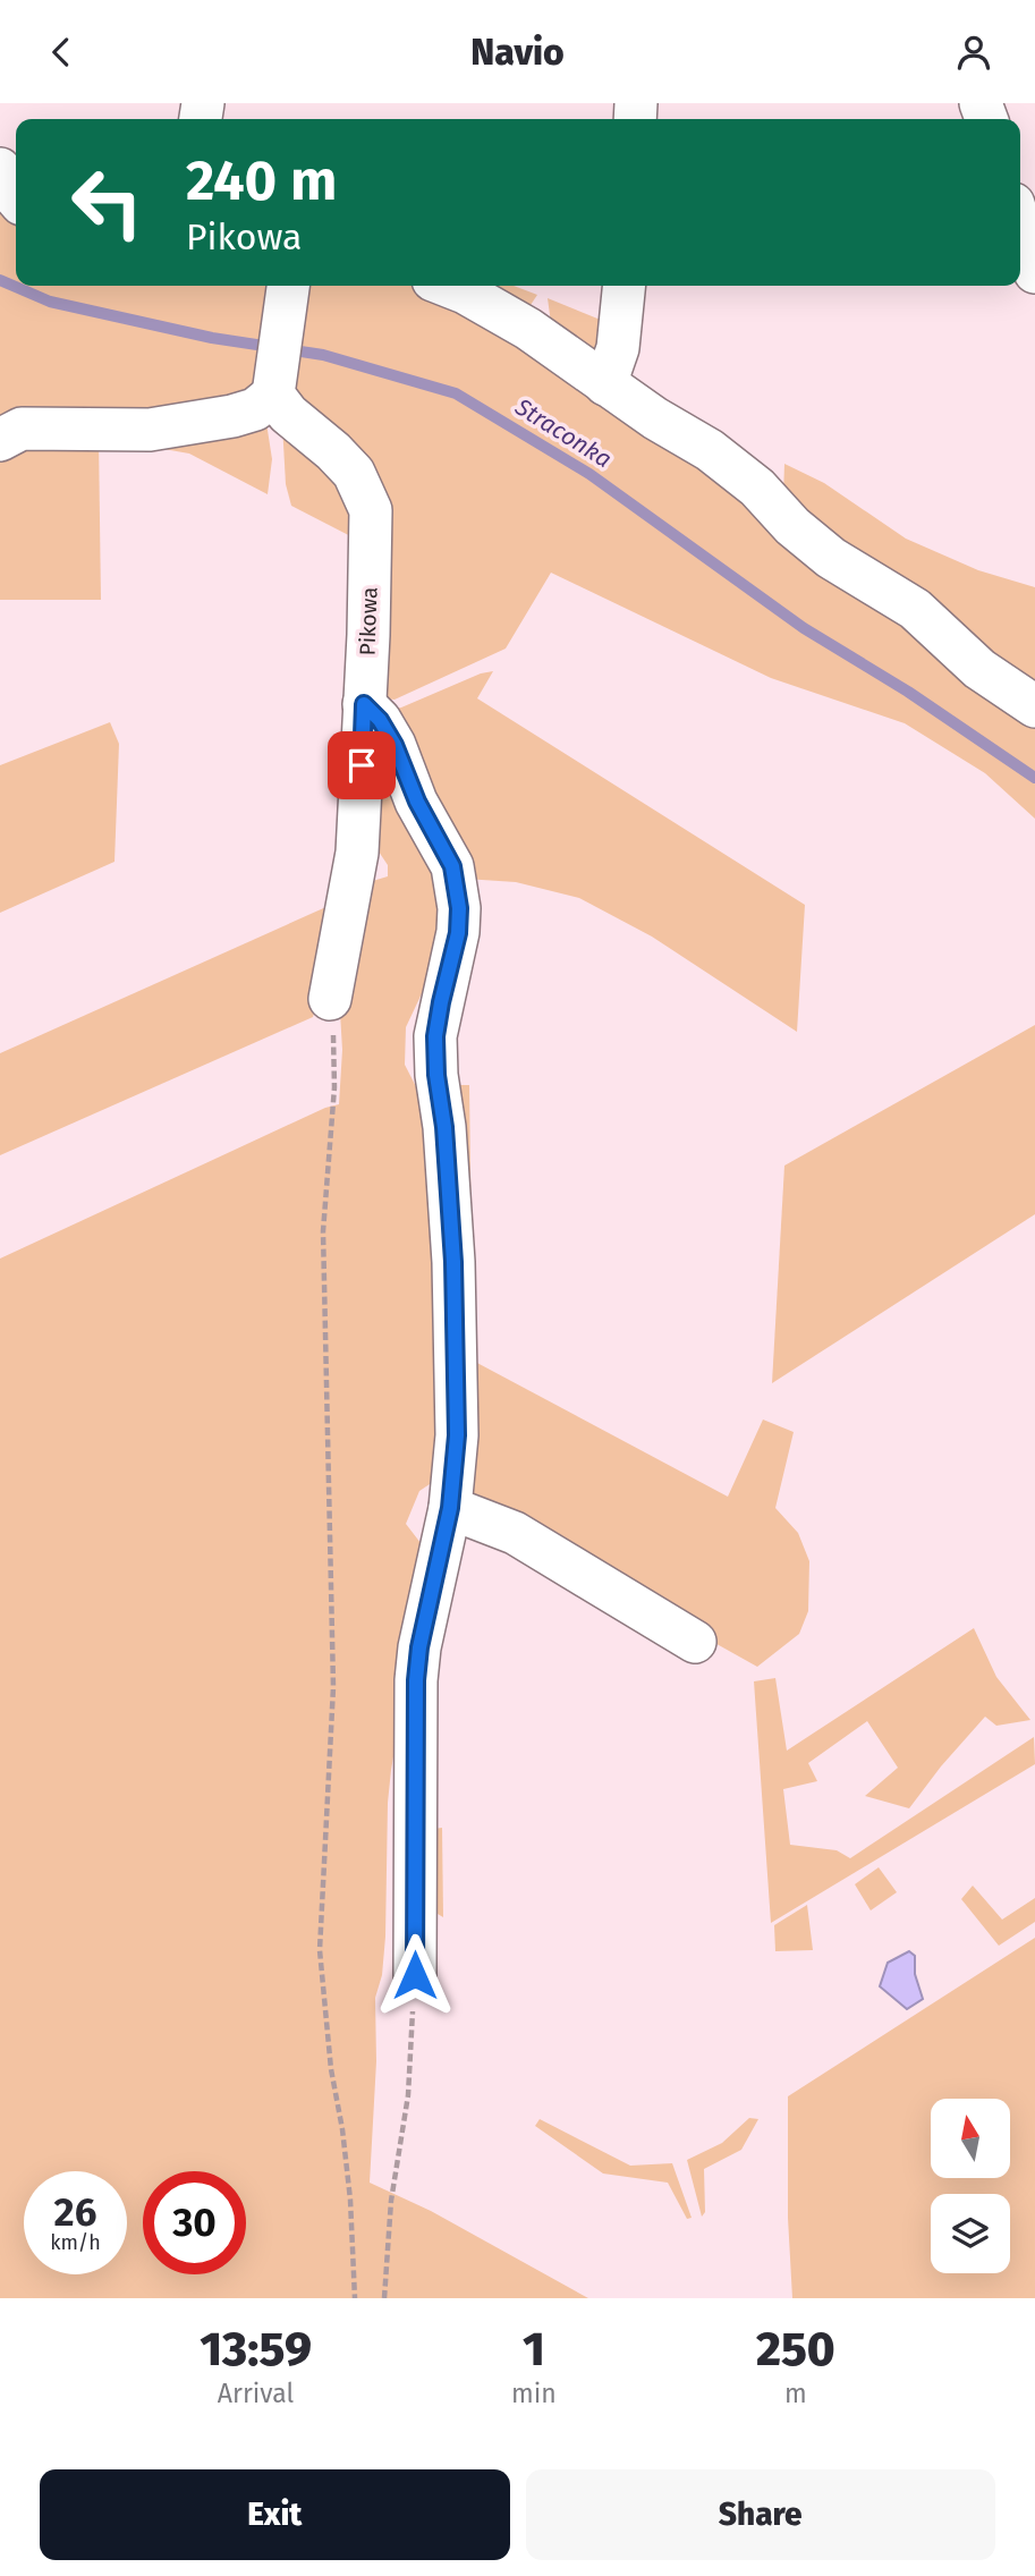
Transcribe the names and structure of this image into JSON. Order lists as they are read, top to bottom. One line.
{"streets":{"street":["Pikowa"]},"water":["Straconka"],"north":"top","page":{"header":"Navio","turn":["240 m","Pikowa"],"speed":"26 km/h","limit":"30","eta":["13:59","Arrival","1","min","250","m"],"buttons":["Exit","Share"]}}
